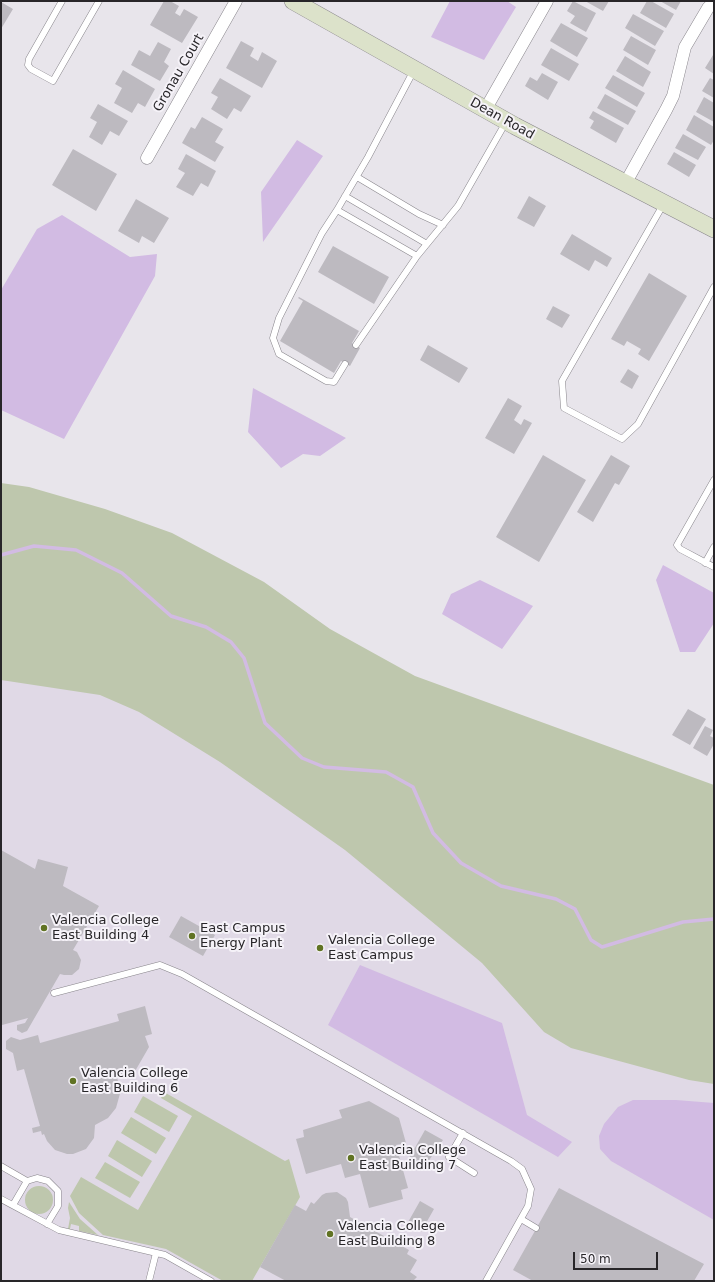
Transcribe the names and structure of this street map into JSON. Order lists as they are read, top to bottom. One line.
{"streets":{"main road":["Dean Road"],"street":["Gronau Court"]},"places":["Valencia College East Building 4","East Campus Energy Plant","Valencia College East Campus","Valencia College East Building 6","Valencia College East Building 7","Valencia College East Building 8"],"scale_bar":"50 m"}
